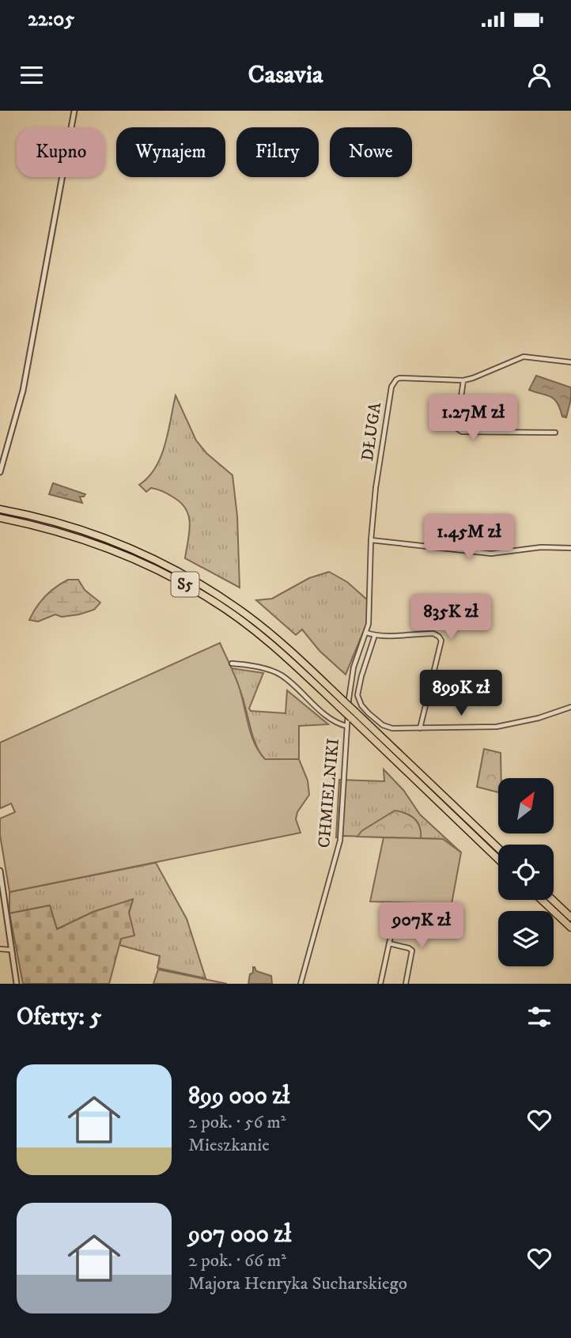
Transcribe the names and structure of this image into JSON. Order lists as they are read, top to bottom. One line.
{"streets":{"highway":["S5"],"street":["DŁUGA","CHMIELNIKI"]},"crossings":[["DŁUGA","CHMIELNIKI"]],"north":"top right","page":{"status":"22:05","header":"Casavia","chip":["Kupno","Wynajem","Filtry","Nowe"],"price":["1.27M zł","1.45M zł","835K zł","899K zł","907K zł"],"heading":"Oferty: 5","list":[{"name":"899 000 zł","note":"2 pok. · 56 m² · Mieszkanie"},{"name":"907 000 zł","note":"2 pok. · 66 m² · Majora Henryka Sucharskiego"}]}}
